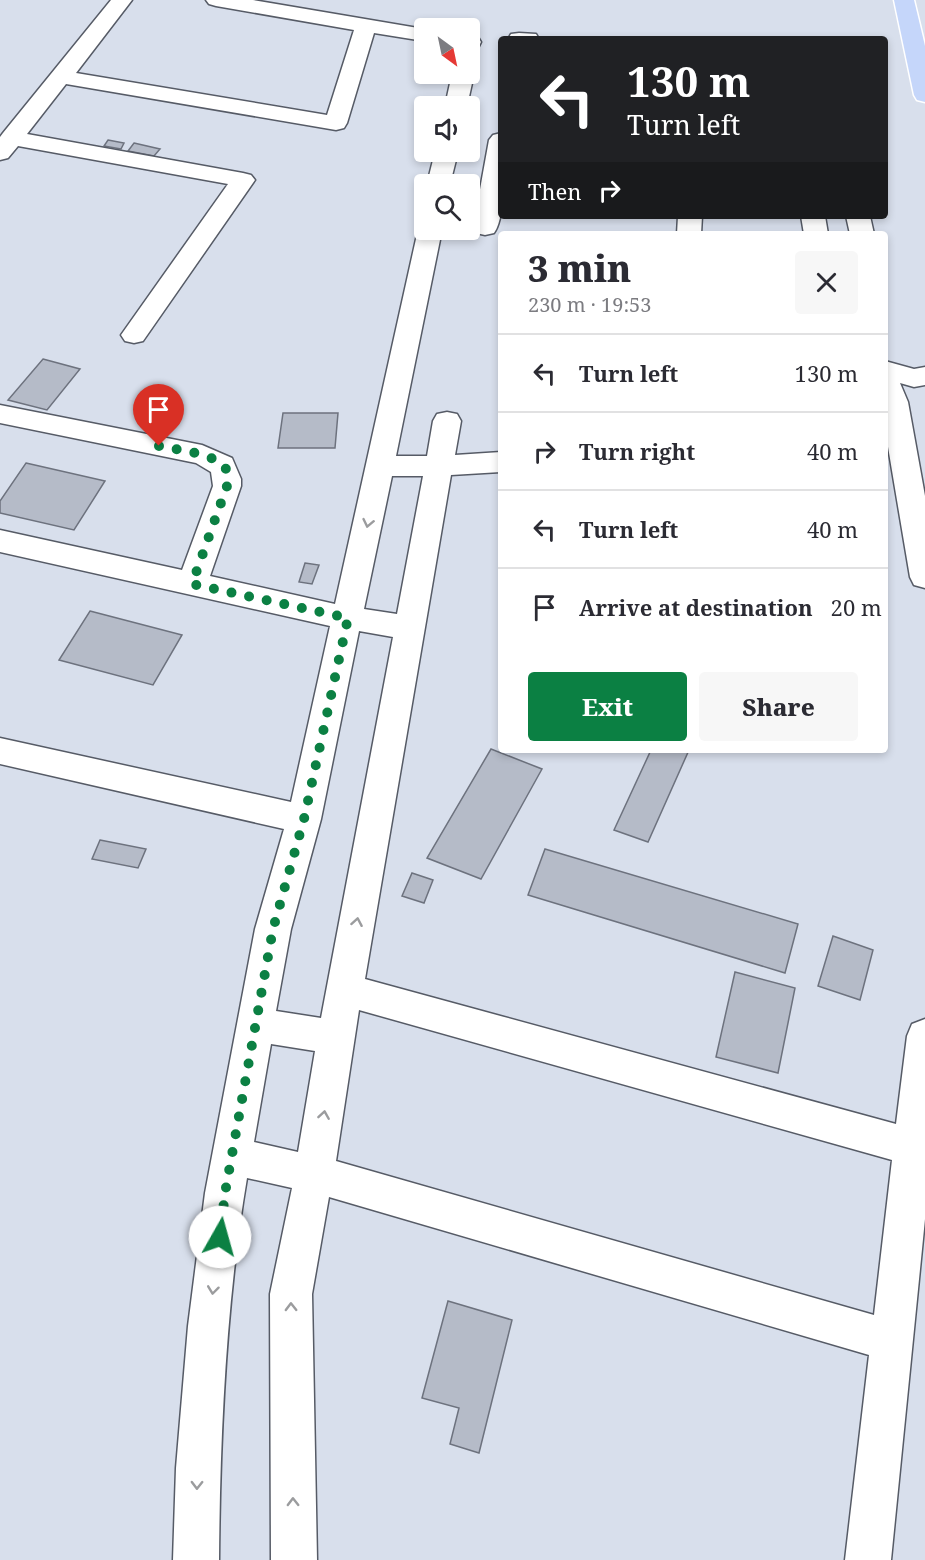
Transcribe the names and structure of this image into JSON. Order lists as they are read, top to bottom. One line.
{"north":"bottom right","page":{"turn":["130 m","Turn left"],"then":"Then","heading":["3 min","230 m · 19:53"],"list":[{"name":"Turn left","value":"130 m"},{"name":"Turn right","value":"40 m"},{"name":"Turn left","value":"40 m"},{"name":"Arrive at destination","value":"20 m"}],"buttons":["Exit","Share"]}}
